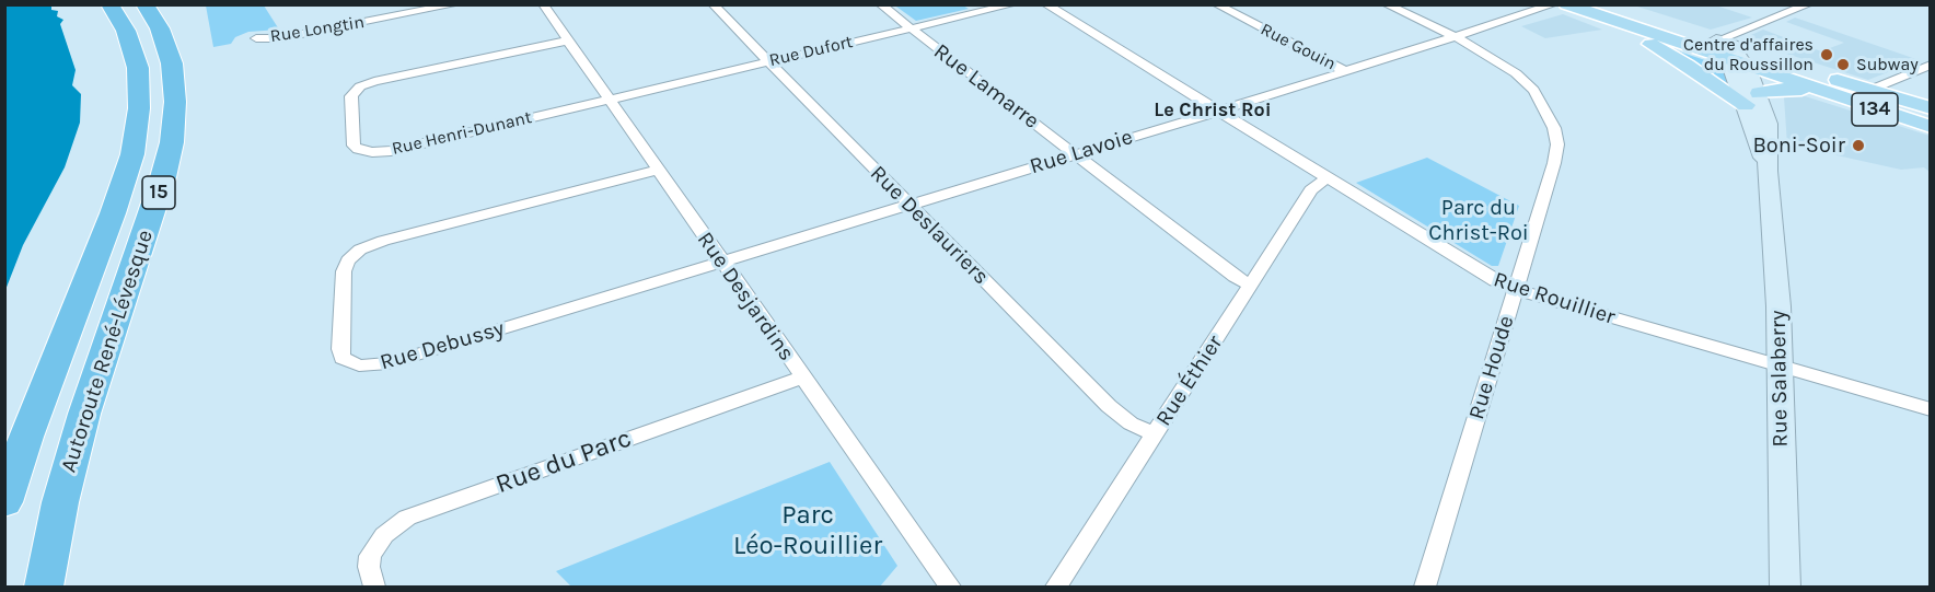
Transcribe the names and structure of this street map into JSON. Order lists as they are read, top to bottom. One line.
{"streets":{"highway":["15","Autoroute René-Lévesque"],"main road":["134"],"street":["Rue Longtin","Rue Gouin","Rue Dufort","Rue Lamarre","Rue Henri-Dunant","Rue Lavoie","Rue Deslauriers","Rue Desjardins","Rue Rouillier","Rue Debussy","Rue Houde","Rue Salaberry","Rue Éthier","Rue du Parc"]},"crossings":[["Rue Gouin","Rue Lavoie"],["Rue Dufort","Rue Lamarre"],["Rue Dufort","Rue Henri-Dunant"],["Rue Dufort","Rue Deslauriers"],["Rue Dufort","Rue Desjardins"],["Rue Lamarre","Rue Lavoie"],["Rue Lamarre","Rue Éthier"],["134","Rue Salaberry"],["Rue Henri-Dunant","Rue Desjardins"],["Rue Lavoie","Rue Deslauriers"],["Rue Lavoie","Rue Desjardins"],["Rue Lavoie","Rue Rouillier"],["Rue Lavoie","Rue Debussy"],["Rue Lavoie","Rue Houde"],["Rue Deslauriers","Rue Éthier"],["Rue Desjardins","Rue Debussy"],["Rue Desjardins","Rue du Parc"],["Rue Rouillier","Rue Houde"],["Rue Rouillier","Rue Salaberry"],["Rue Rouillier","Rue Éthier"]],"districts":["Le Christ Roi"],"parks":["Parc du Christ-Roi","Parc Léo-Rouillier"],"places":["Centre d'affaires du Roussillon","Subway","Boni-Soir"]}
